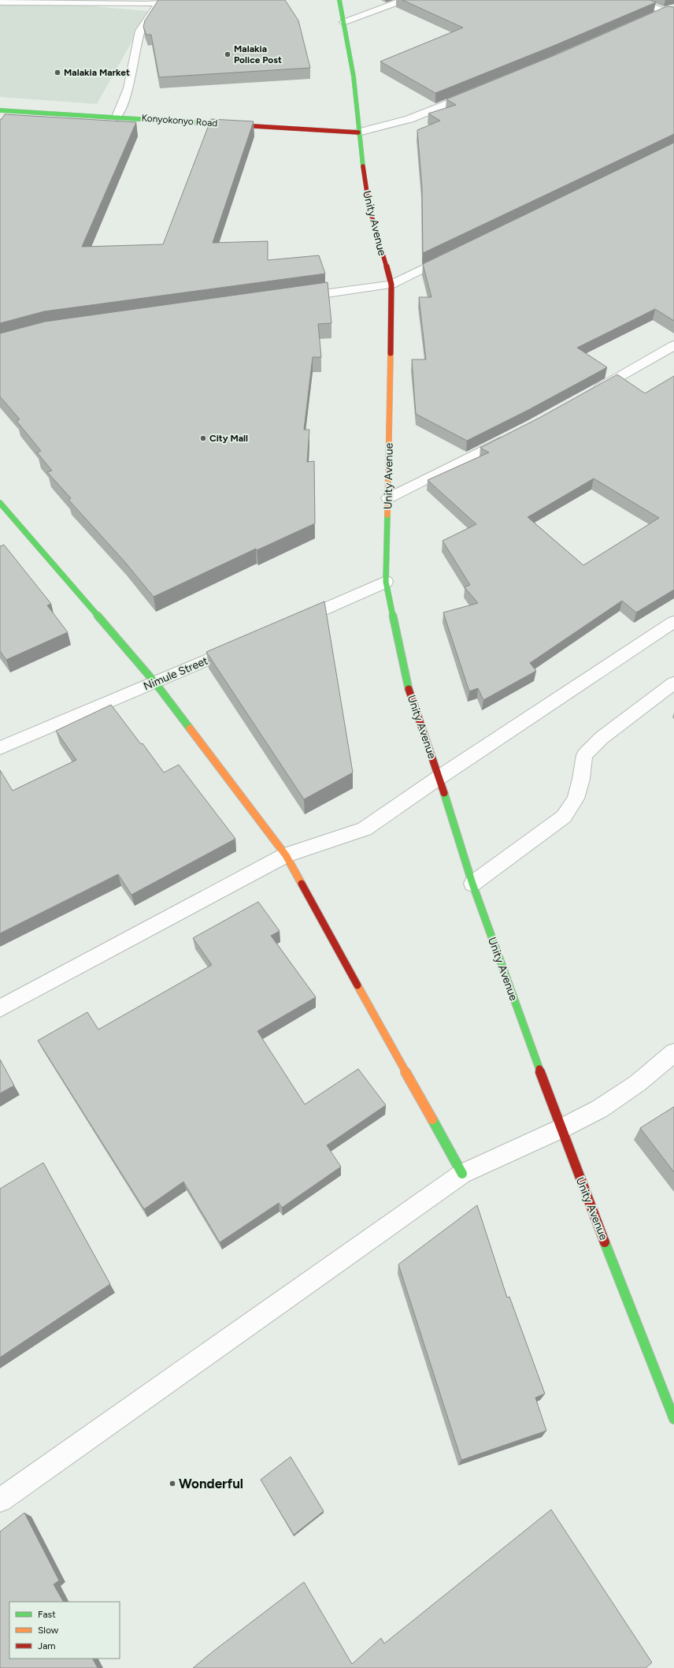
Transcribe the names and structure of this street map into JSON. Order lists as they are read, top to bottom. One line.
{"streets":{"main road":["Konyokonyo Road","Unity Avenue"],"street":["Nimule Street"]},"crossings":[["Konyokonyo Road","Unity Avenue"]],"places":["Malakia Police Post","Malakia Market","City Mall","Wonderful"],"legend":["Fast","Slow","Jam"]}
